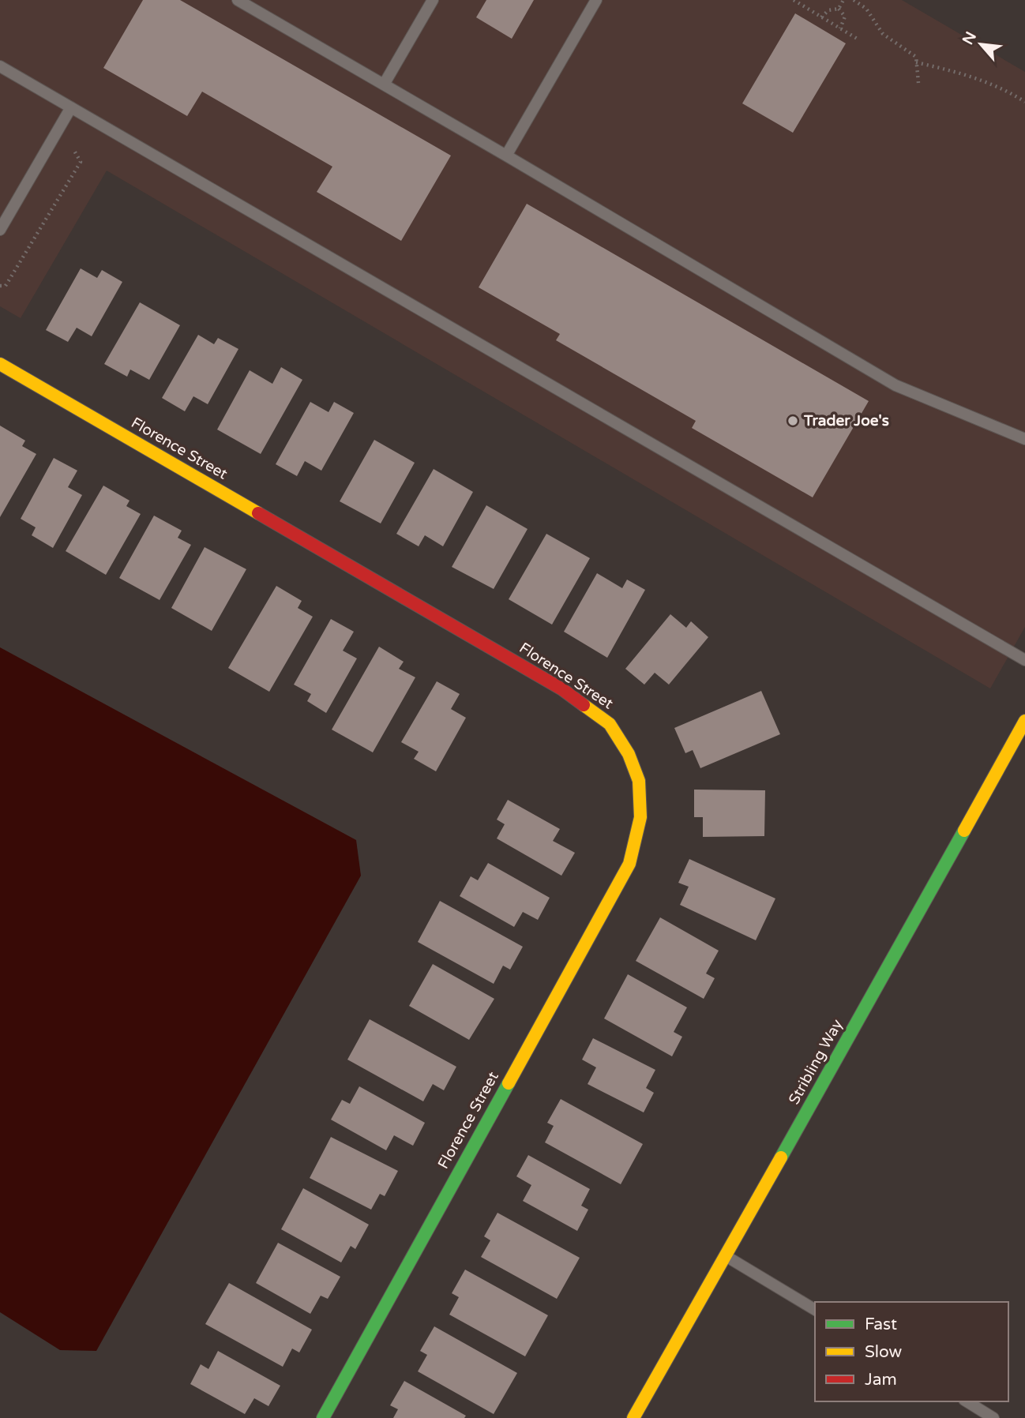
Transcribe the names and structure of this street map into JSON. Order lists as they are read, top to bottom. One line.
{"streets":{"street":["Florence Street","Stribling Way"]},"places":["Trader Joe's"],"legend":["Fast","Slow","Jam"],"north":"top left"}
